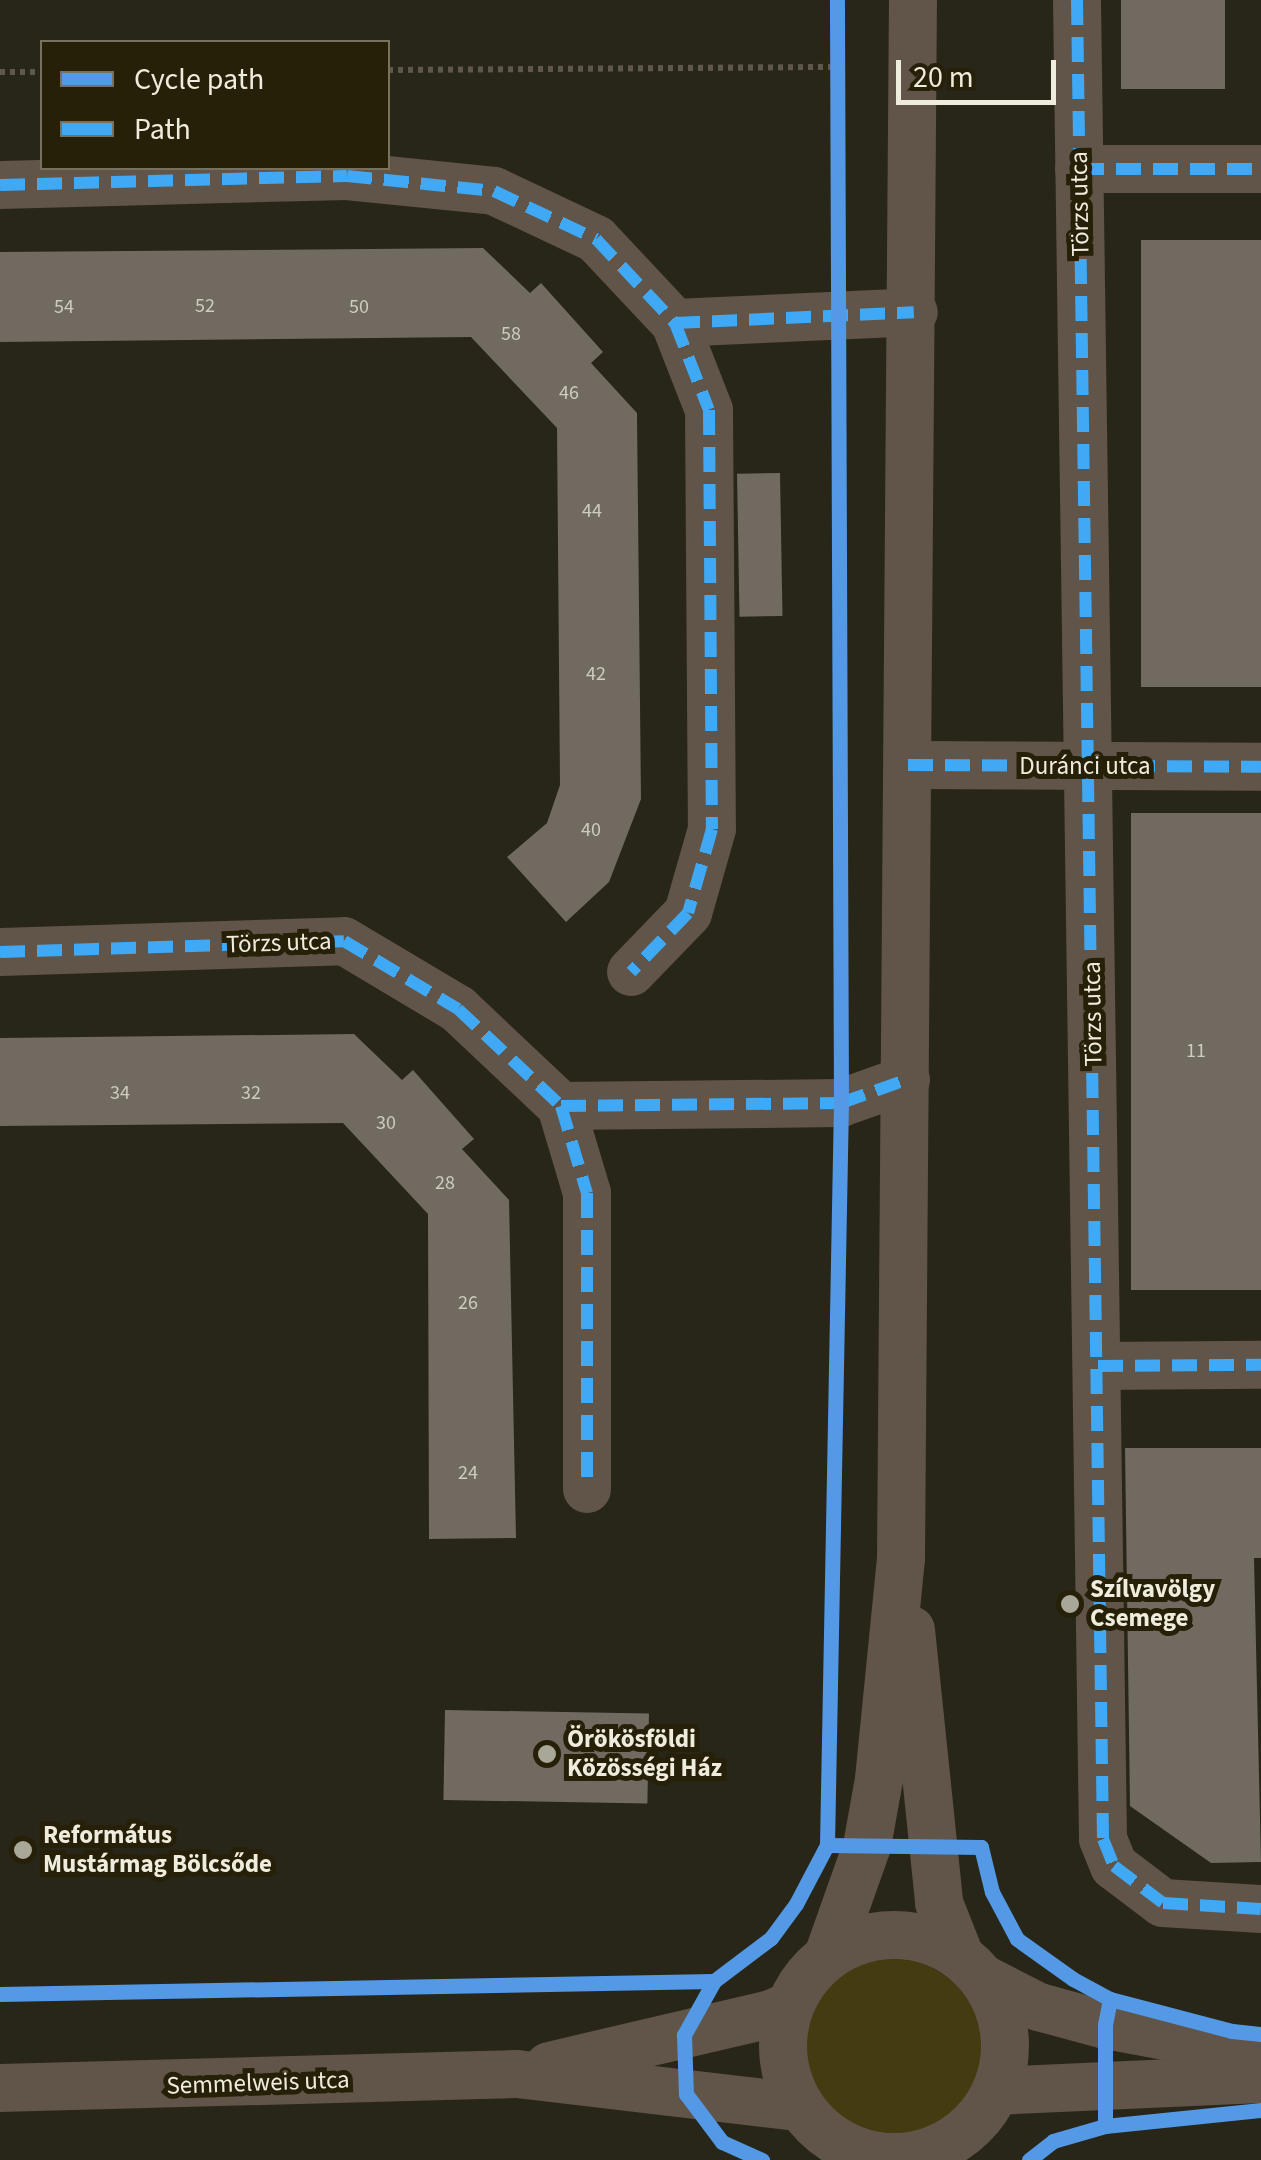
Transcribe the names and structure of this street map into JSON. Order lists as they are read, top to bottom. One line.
{"streets":{"street":["Törzs utca","Duránci utca","Semmelweis utca"]},"crossings":[["Törzs utca","Duránci utca"]],"places":["Szílvavölgy Csemege","Örökösföldi Közösségi Ház","Református Mustármag Bölcsőde"],"house_numbers":["52","54","50","58","46","44","42","40","11","34","32","30","28","26","24"],"legend":["Cycle path","Path"],"scale_bar":"20 m"}
